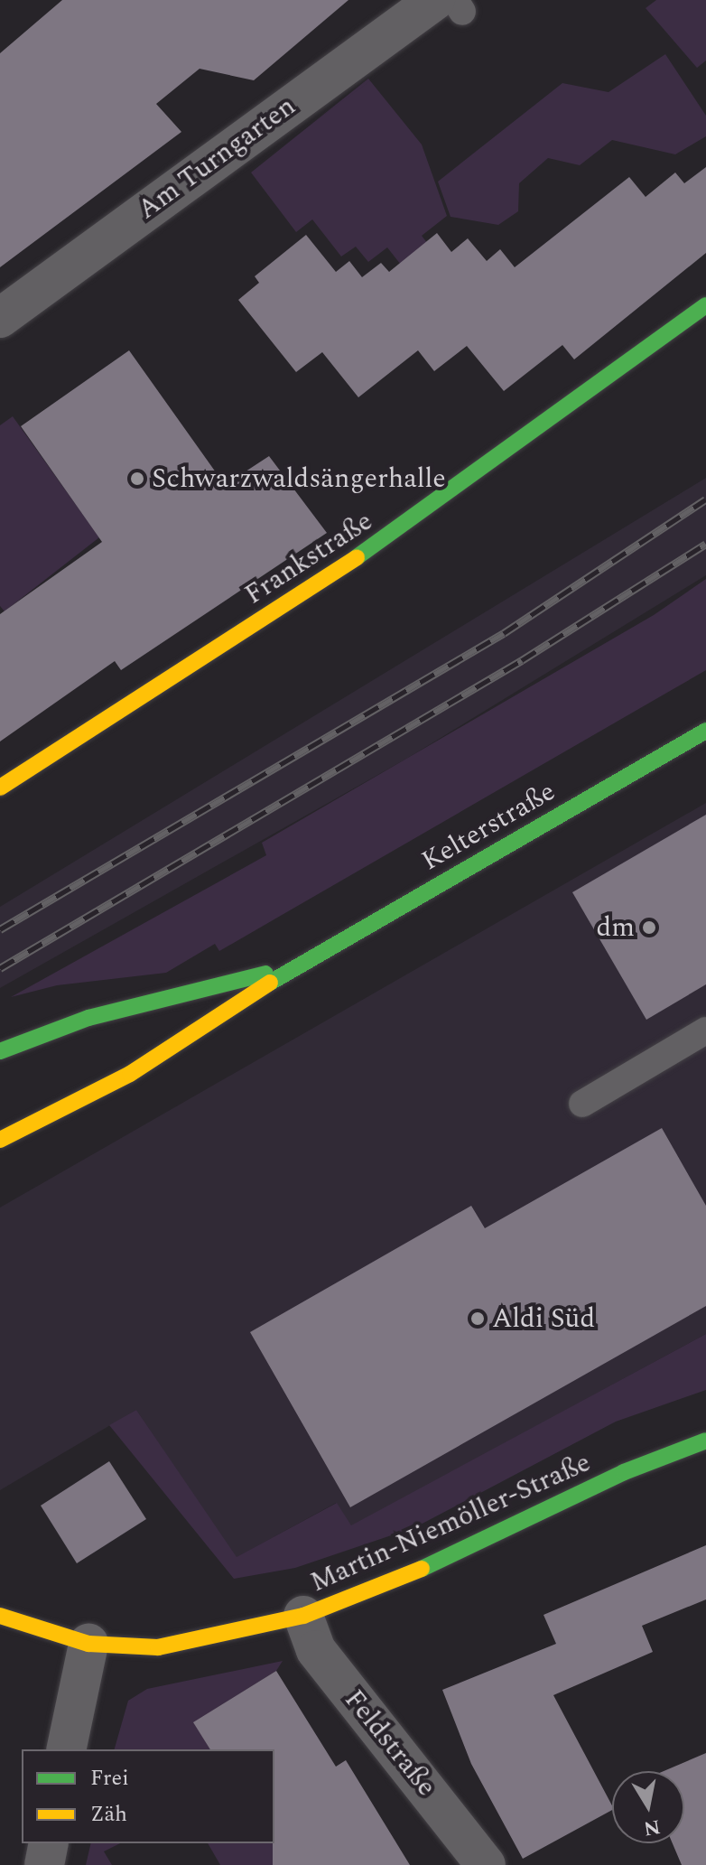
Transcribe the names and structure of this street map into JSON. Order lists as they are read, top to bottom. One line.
{"streets":{"main road":["Frankstraße","Kelterstraße","Martin-Niemöller-Straße"],"street":["Am Turngarten","Feldstraße"]},"crossings":[["Martin-Niemöller-Straße","Feldstraße"]],"places":["Schwarzwaldsängerhalle","dm","Aldi Süd"],"legend":["Frei","Zäh"],"north":"bottom"}
